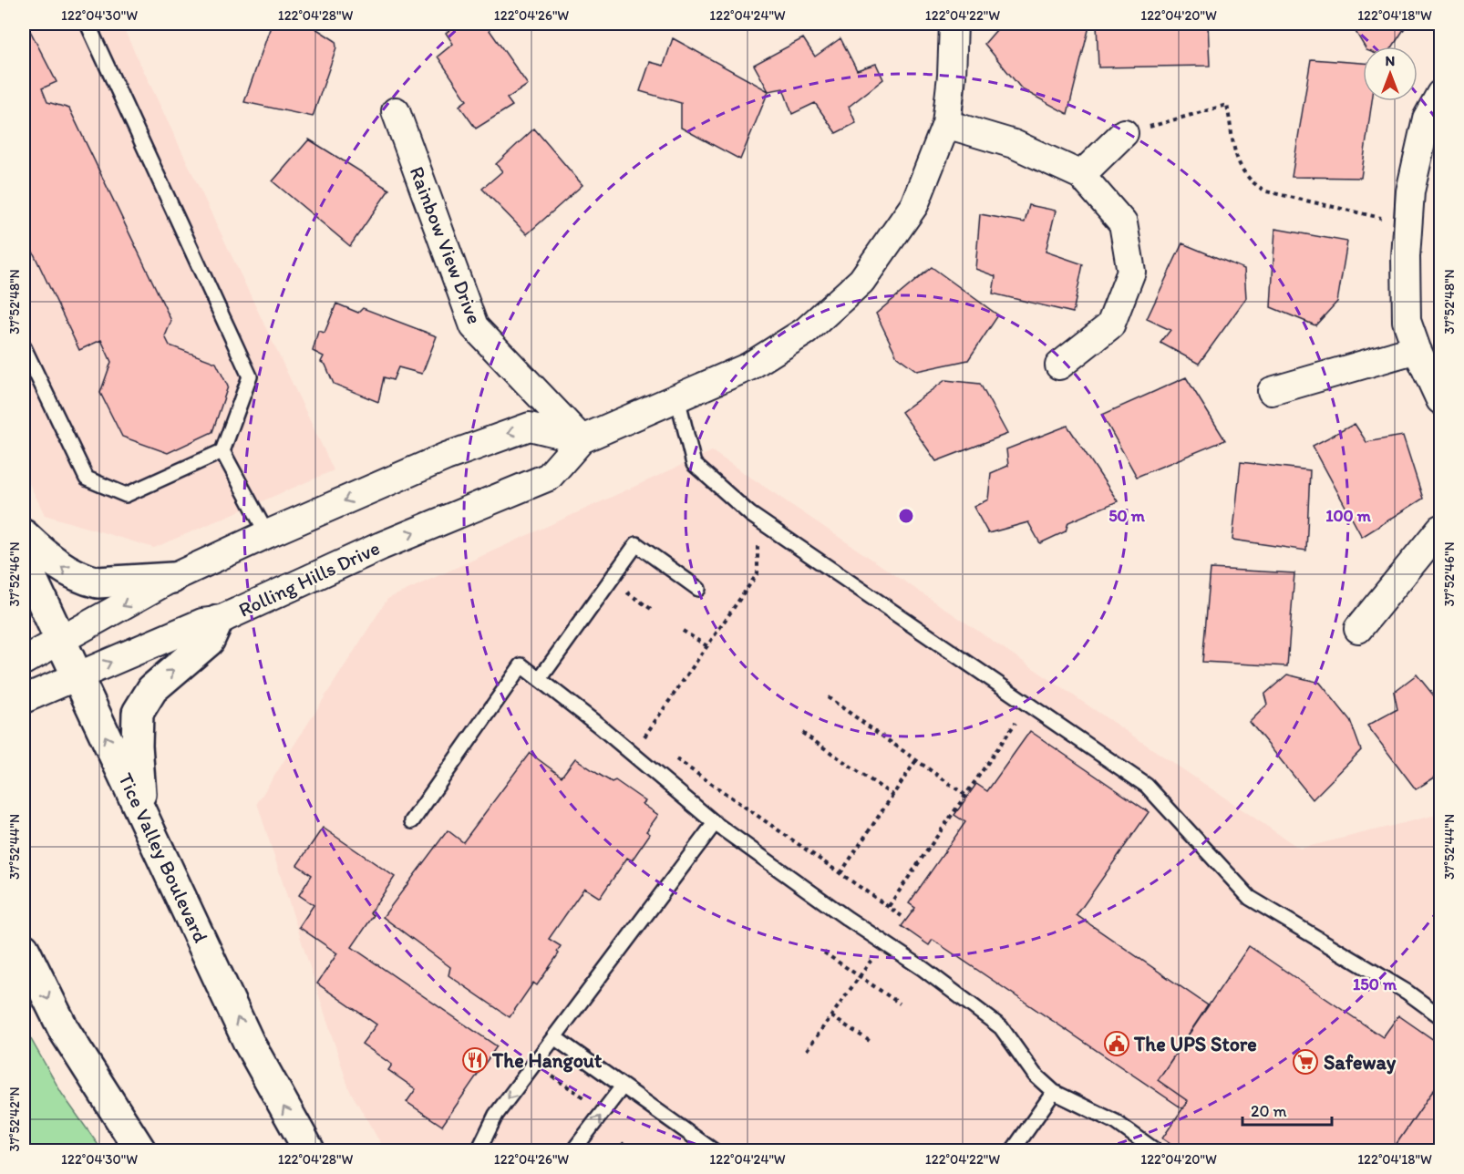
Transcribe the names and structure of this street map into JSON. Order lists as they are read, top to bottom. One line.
{"streets":{"street":["Rainbow View Drive","Rolling Hills Drive","Tice Valley Boulevard"]},"crossings":[["Rainbow View Drive","Rolling Hills Drive"],["Rolling Hills Drive","Tice Valley Boulevard"]],"places":{"public building":["The UPS Store"],"restaurant":["The Hangout"],"supermarket":["Safeway"]},"scale_bar":"20 m","north":"top","coordinates":["122°04'30\"W","122°04'28\"W","122°04'26\"W","122°04'24\"W","122°04'22\"W","122°04'20\"W","122°04'18\"W","37°52'48\"N","37°52'46\"N","37°52'44\"N","37°52'42\"N"],"rings":["50 m","100 m","150 m"]}
